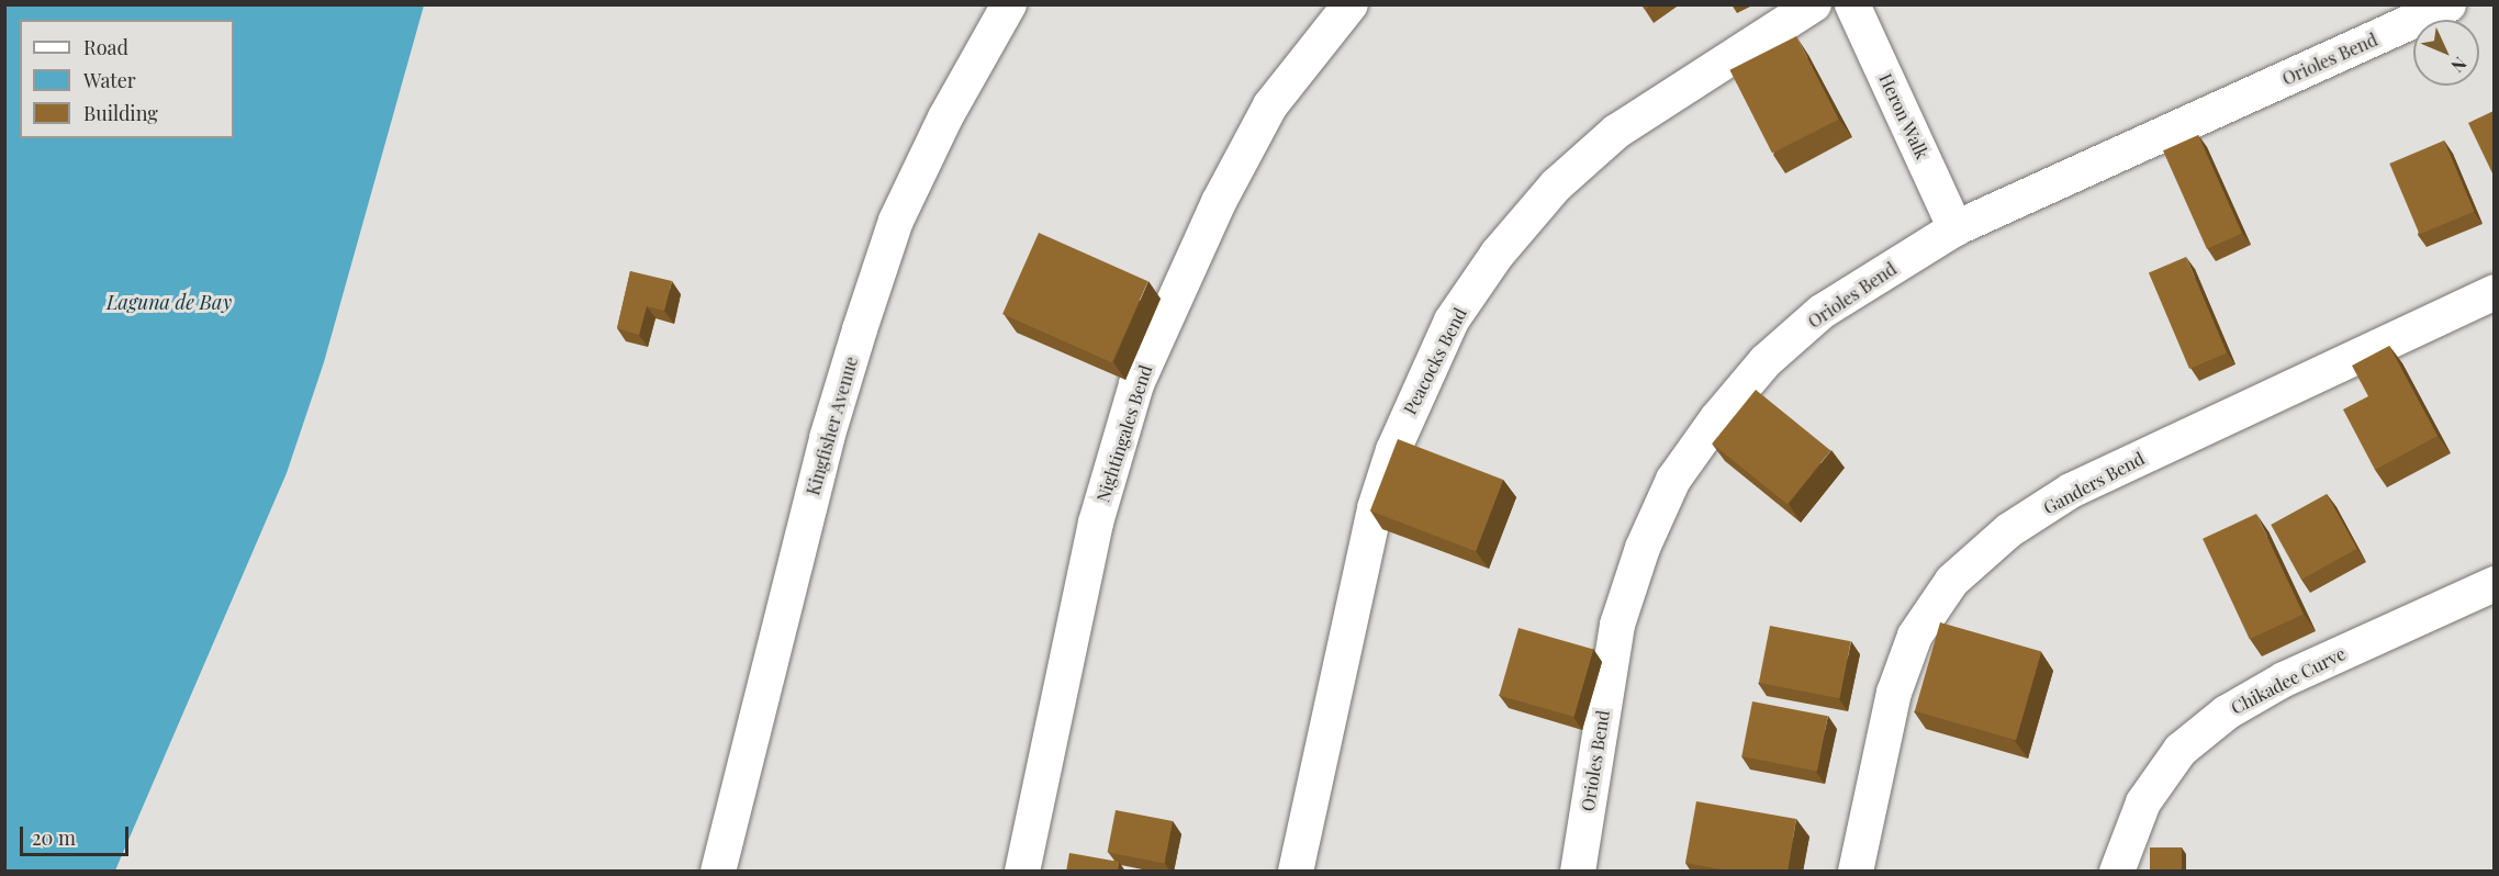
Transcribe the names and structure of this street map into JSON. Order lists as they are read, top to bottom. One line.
{"streets":{"street":["Orioles Bend","Heron Walk","Peacocks Bend","Kingfisher Avenue","Nightingales Bend","Ganders Bend","Chikadee Curve"]},"crossings":[["Orioles Bend","Heron Walk"]],"water":["Laguna de Bay"],"legend":["Road","Water","Building"],"scale_bar":"20 m","north":"bottom right"}
